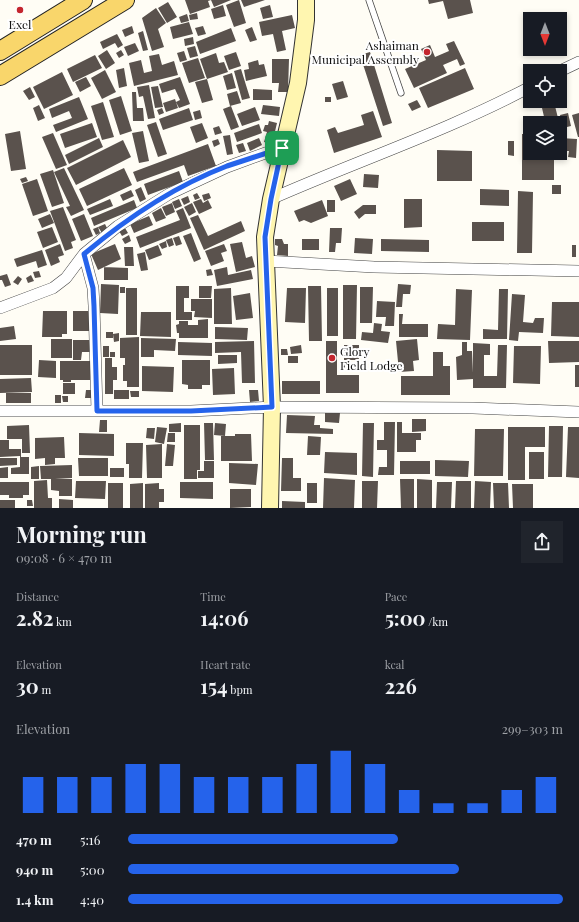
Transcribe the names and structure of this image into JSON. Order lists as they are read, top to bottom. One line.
{"places":["Exel","Ashaiman Municipal Assembly","Glory Field Lodge"],"north":"bottom","page":{"heading":["Morning run","09:08 · 6 × 470 m"],"stats":[["Distance","2.82 km"],["Time","14:06"],["Pace","5:00 /km"],["Elevation","30 m"],["Heart rate","154 bpm"],["kcal","226"]],"chart":["Elevation","299–303 m"],"list":[{"name":"470 m","note":"5:16"},{"name":"940 m","note":"5:00"},{"name":"1.4 km","note":"4:40"}]}}
